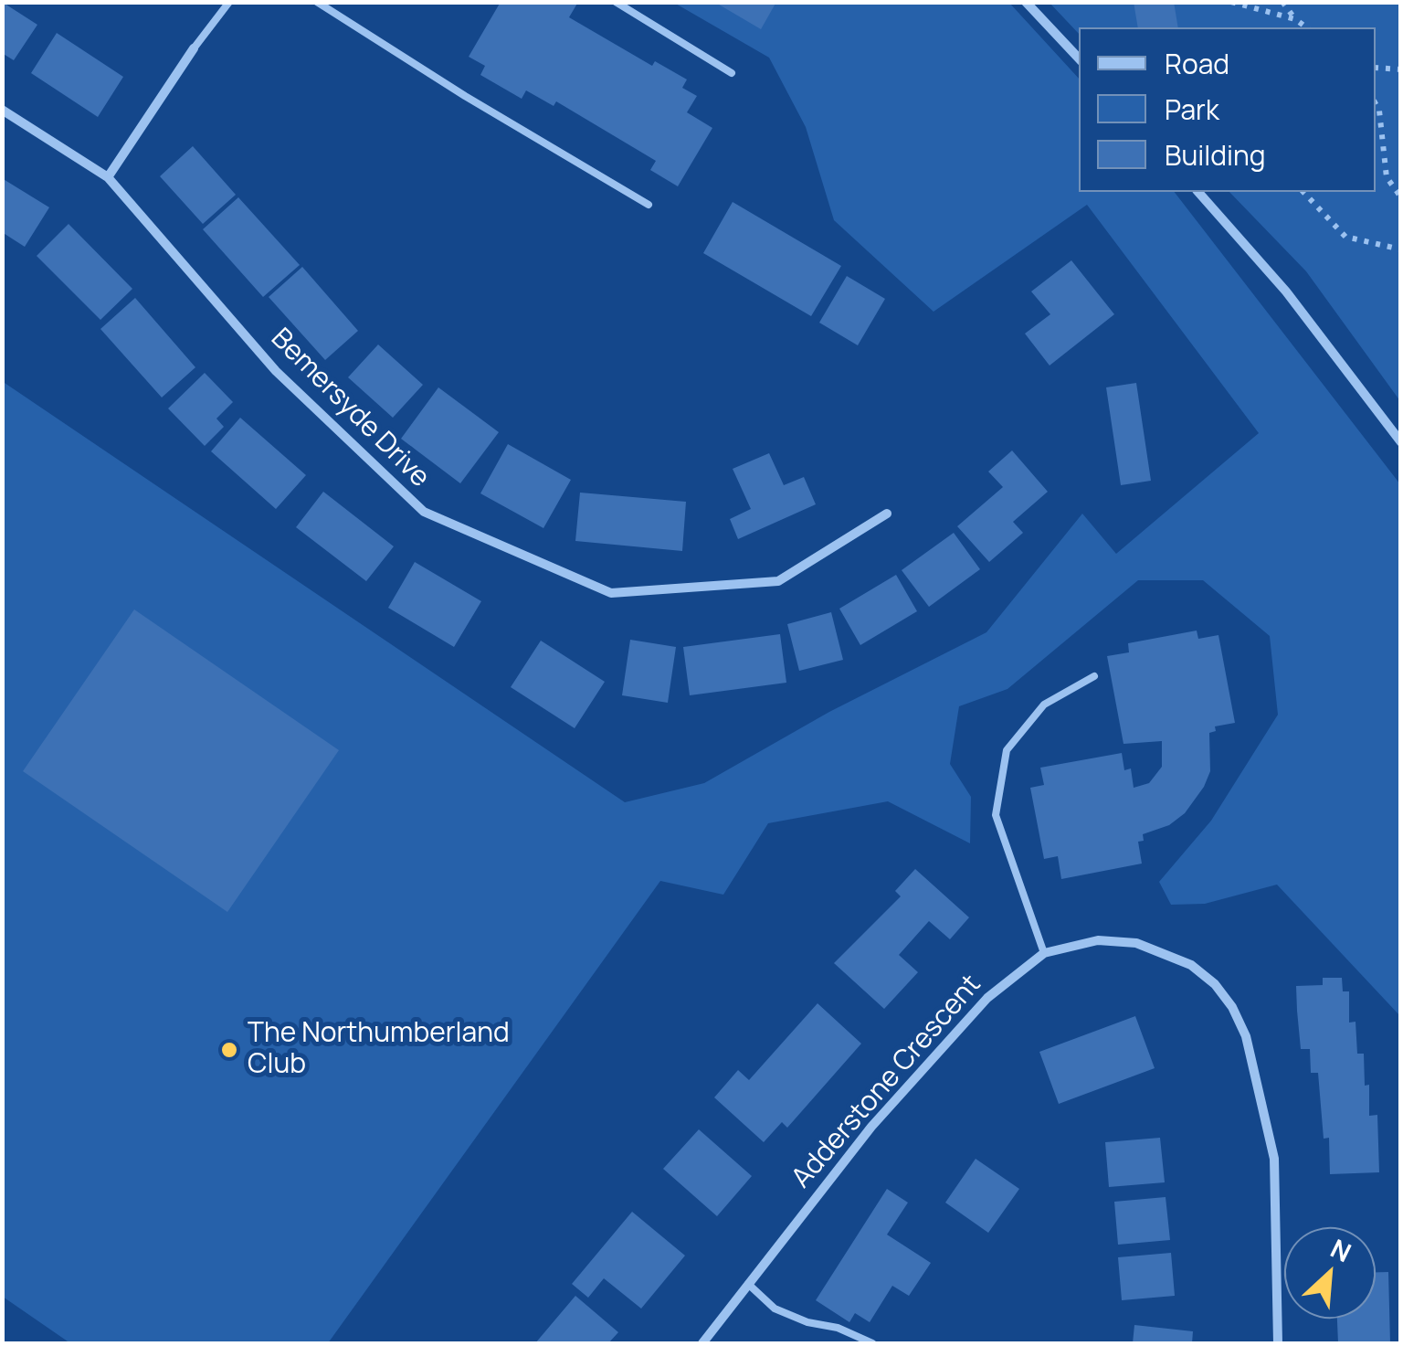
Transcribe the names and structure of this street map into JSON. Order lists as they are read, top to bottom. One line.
{"streets":{"street":["Bemersyde Drive","Adderstone Crescent"]},"places":["The Northumberland Club"],"legend":["Road","Park","Building"],"north":"top right"}
